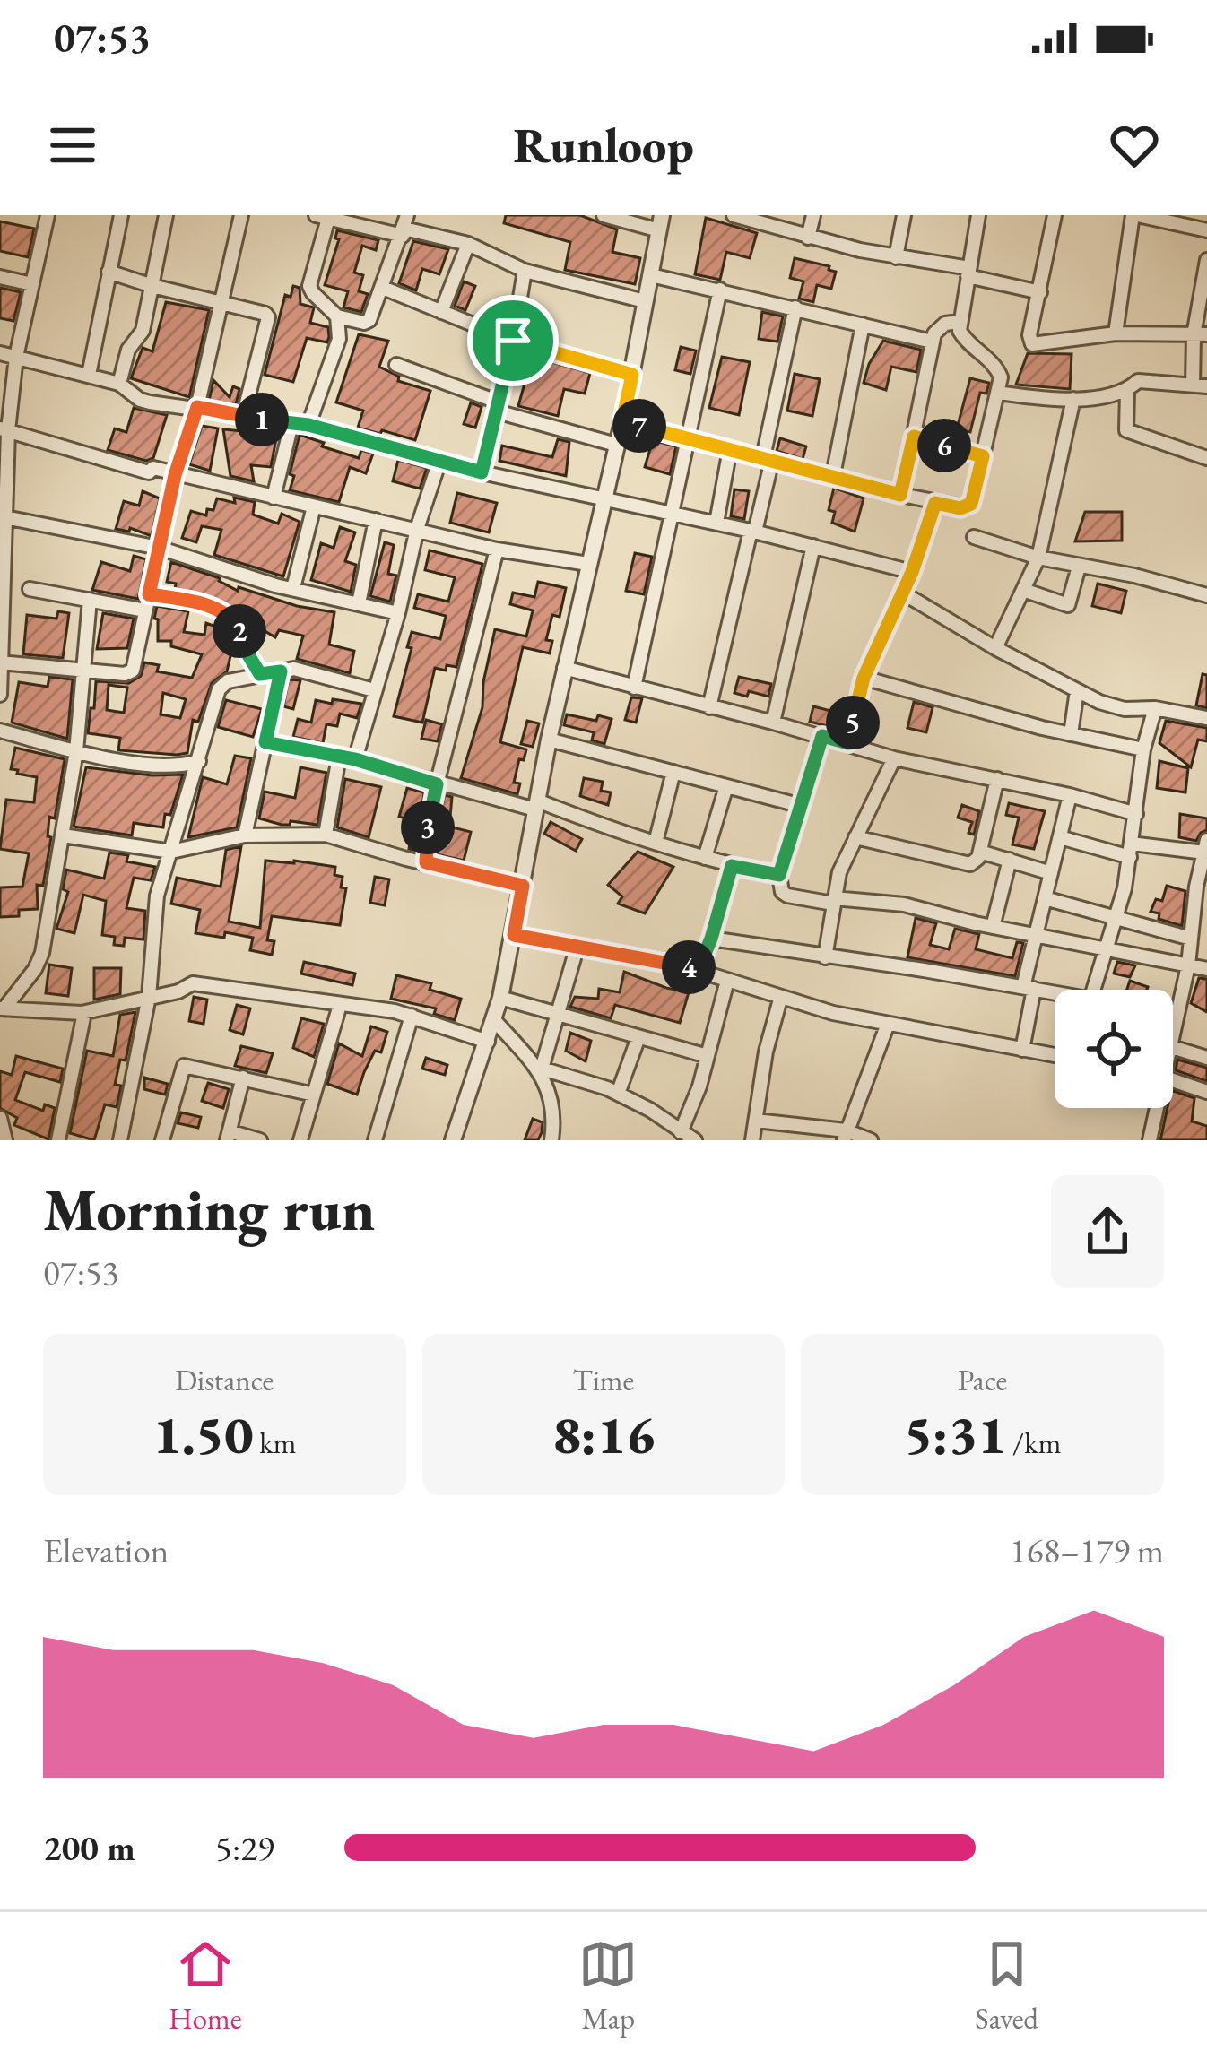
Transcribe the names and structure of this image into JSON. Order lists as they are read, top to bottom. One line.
{"page":{"status":"07:53","header":"Runloop","pins":["1","7","6","2","5","3","4"],"heading":["Morning run","07:53"],"stats":[["Distance","1.50 km"],["Time","8:16"],["Pace","5:31 /km"]],"chart":["Elevation","168–179 m"],"list":[{"name":"200 m","note":"5:29"}],"tabs":["Home","Map","Saved"]}}
